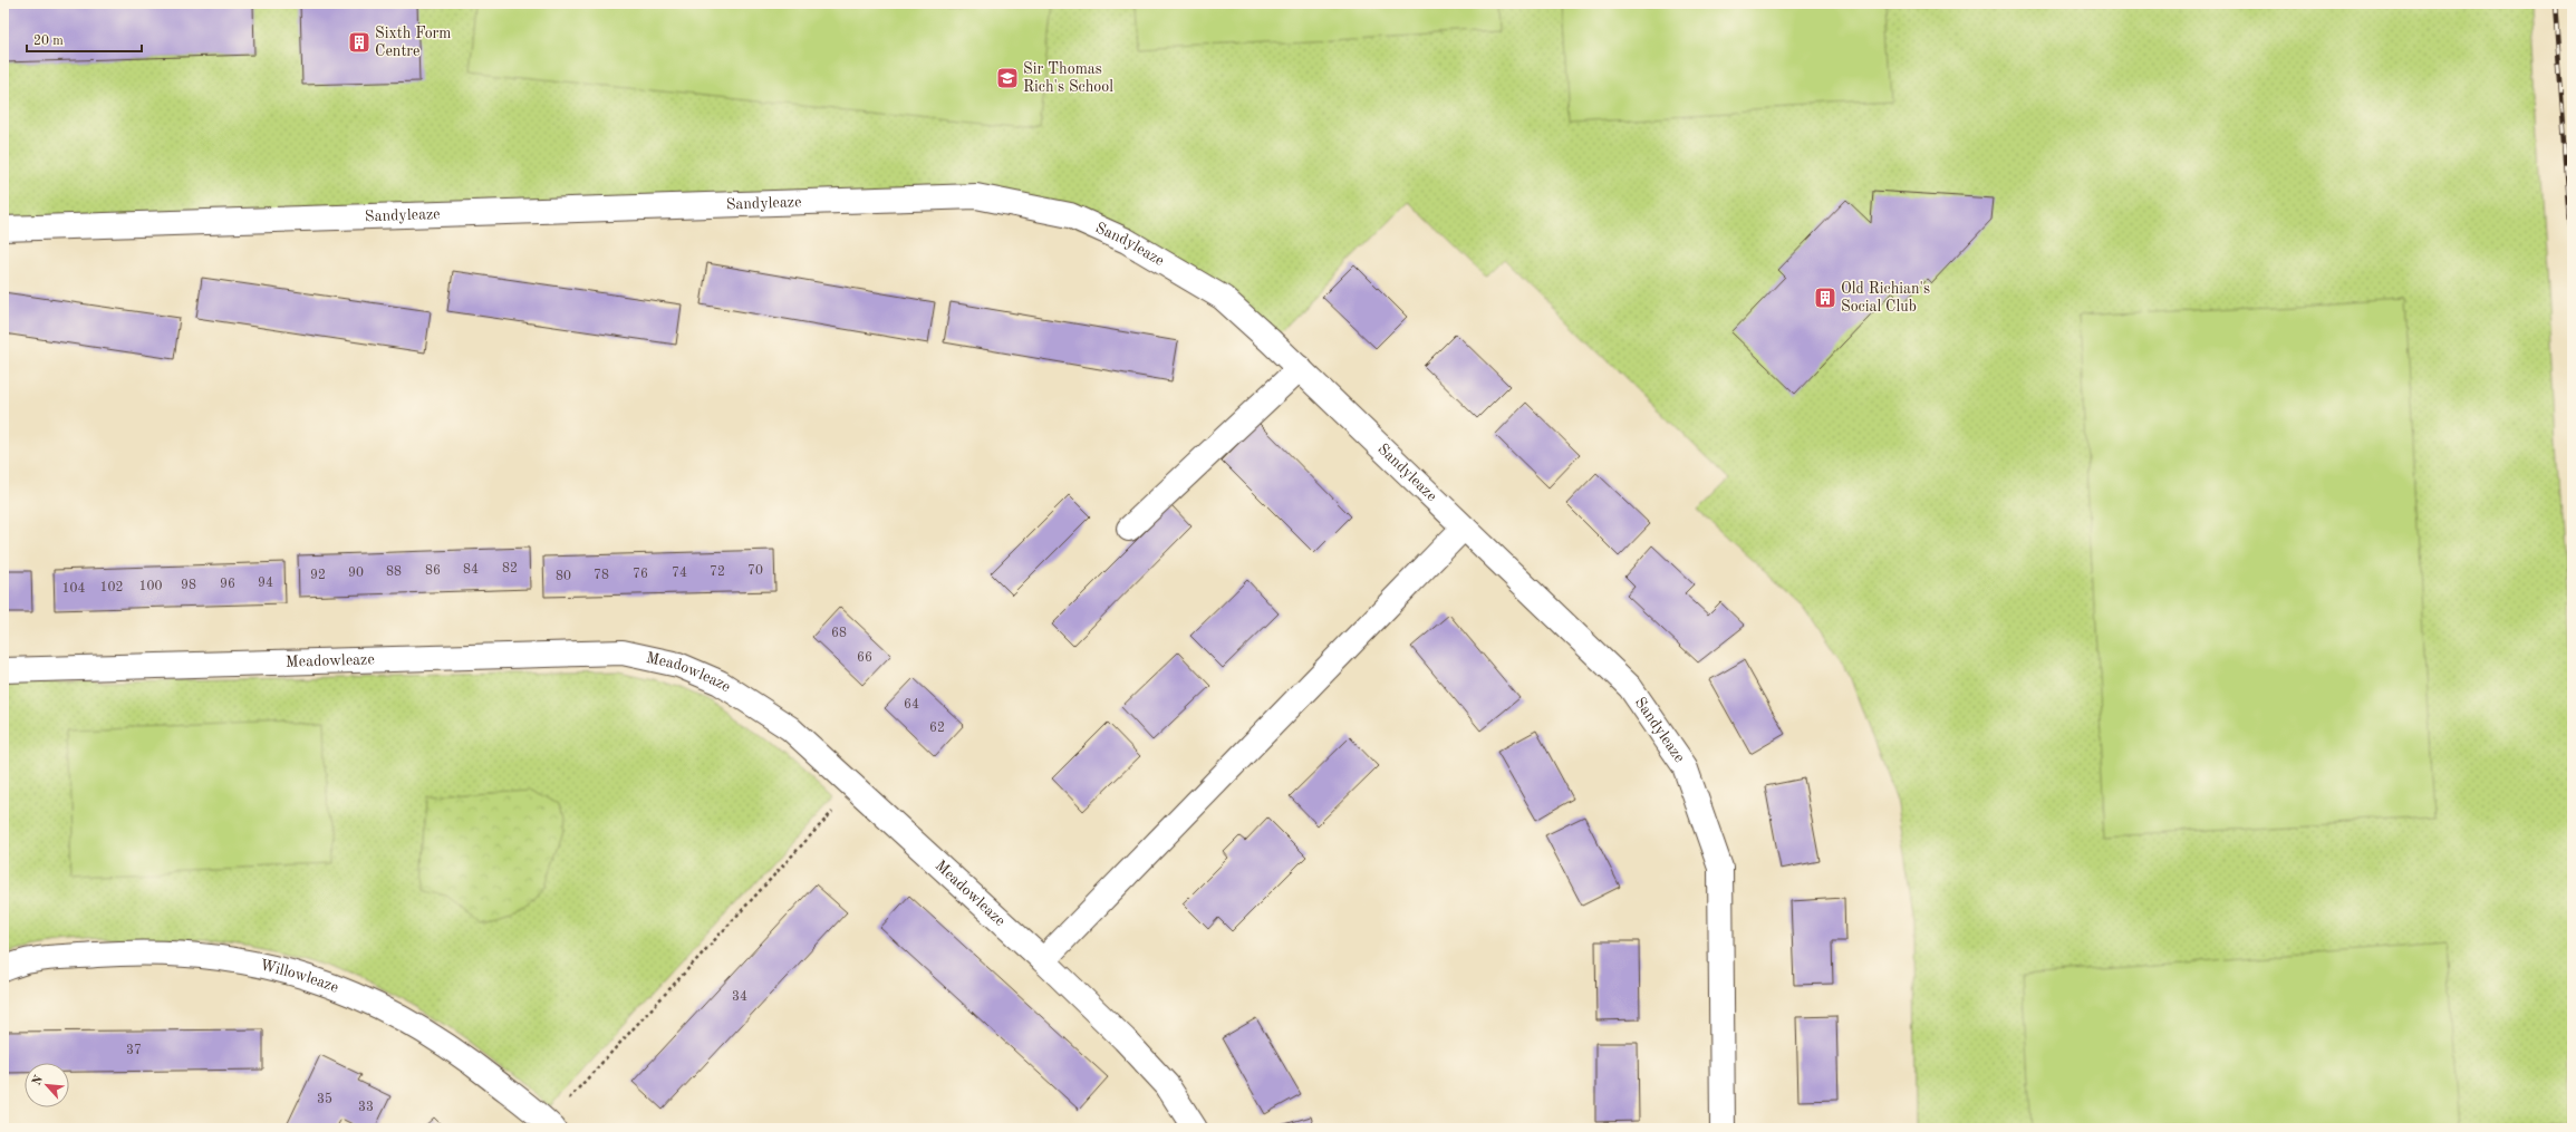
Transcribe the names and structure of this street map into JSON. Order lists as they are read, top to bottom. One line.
{"streets":{"street":["Sandyleaze","Meadowleaze","Willowleaze"]},"places":{"building":["Sixth Form Centre","Old Richian's Social Club"],"school or university":["Sir Thomas Rich's School"]},"house_numbers":["82","84","86","70","88","72","90","74","76","92","78","80","94","96","98","100","102","104","68","66","64","62","34","37","35","33"],"scale_bar":"20 m","north":"top left"}
